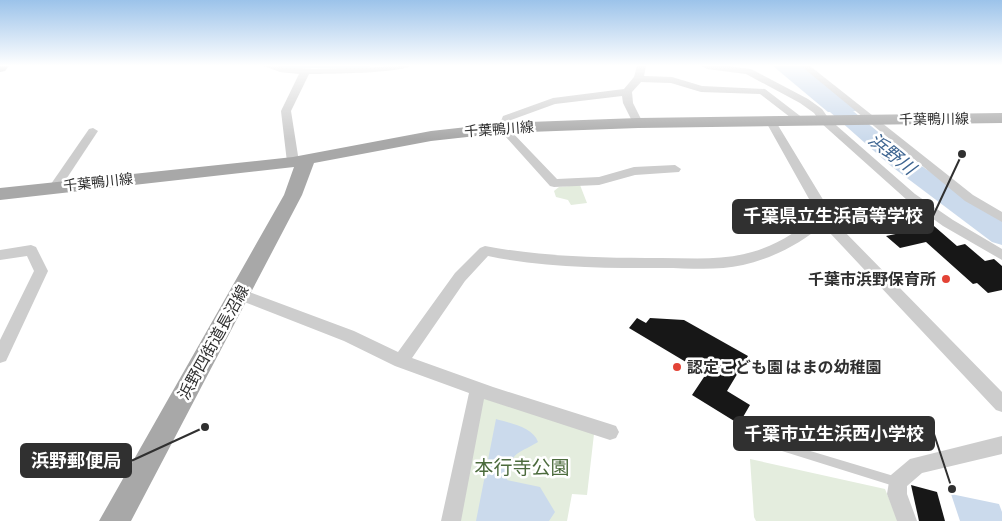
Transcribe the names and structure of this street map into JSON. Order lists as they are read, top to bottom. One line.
{"streets":{"main road":["千葉鴨川線","浜野四街道長沼線"]},"crossings":[["千葉鴨川線","浜野四街道長沼線"]],"water":["浜野川"],"parks":["本行寺公園"],"places":["千葉県立生浜高等学校","千葉市浜野保育所","認定こども園 はまの幼稚園","浜野郵便局","千葉市立生浜西小学校"]}
